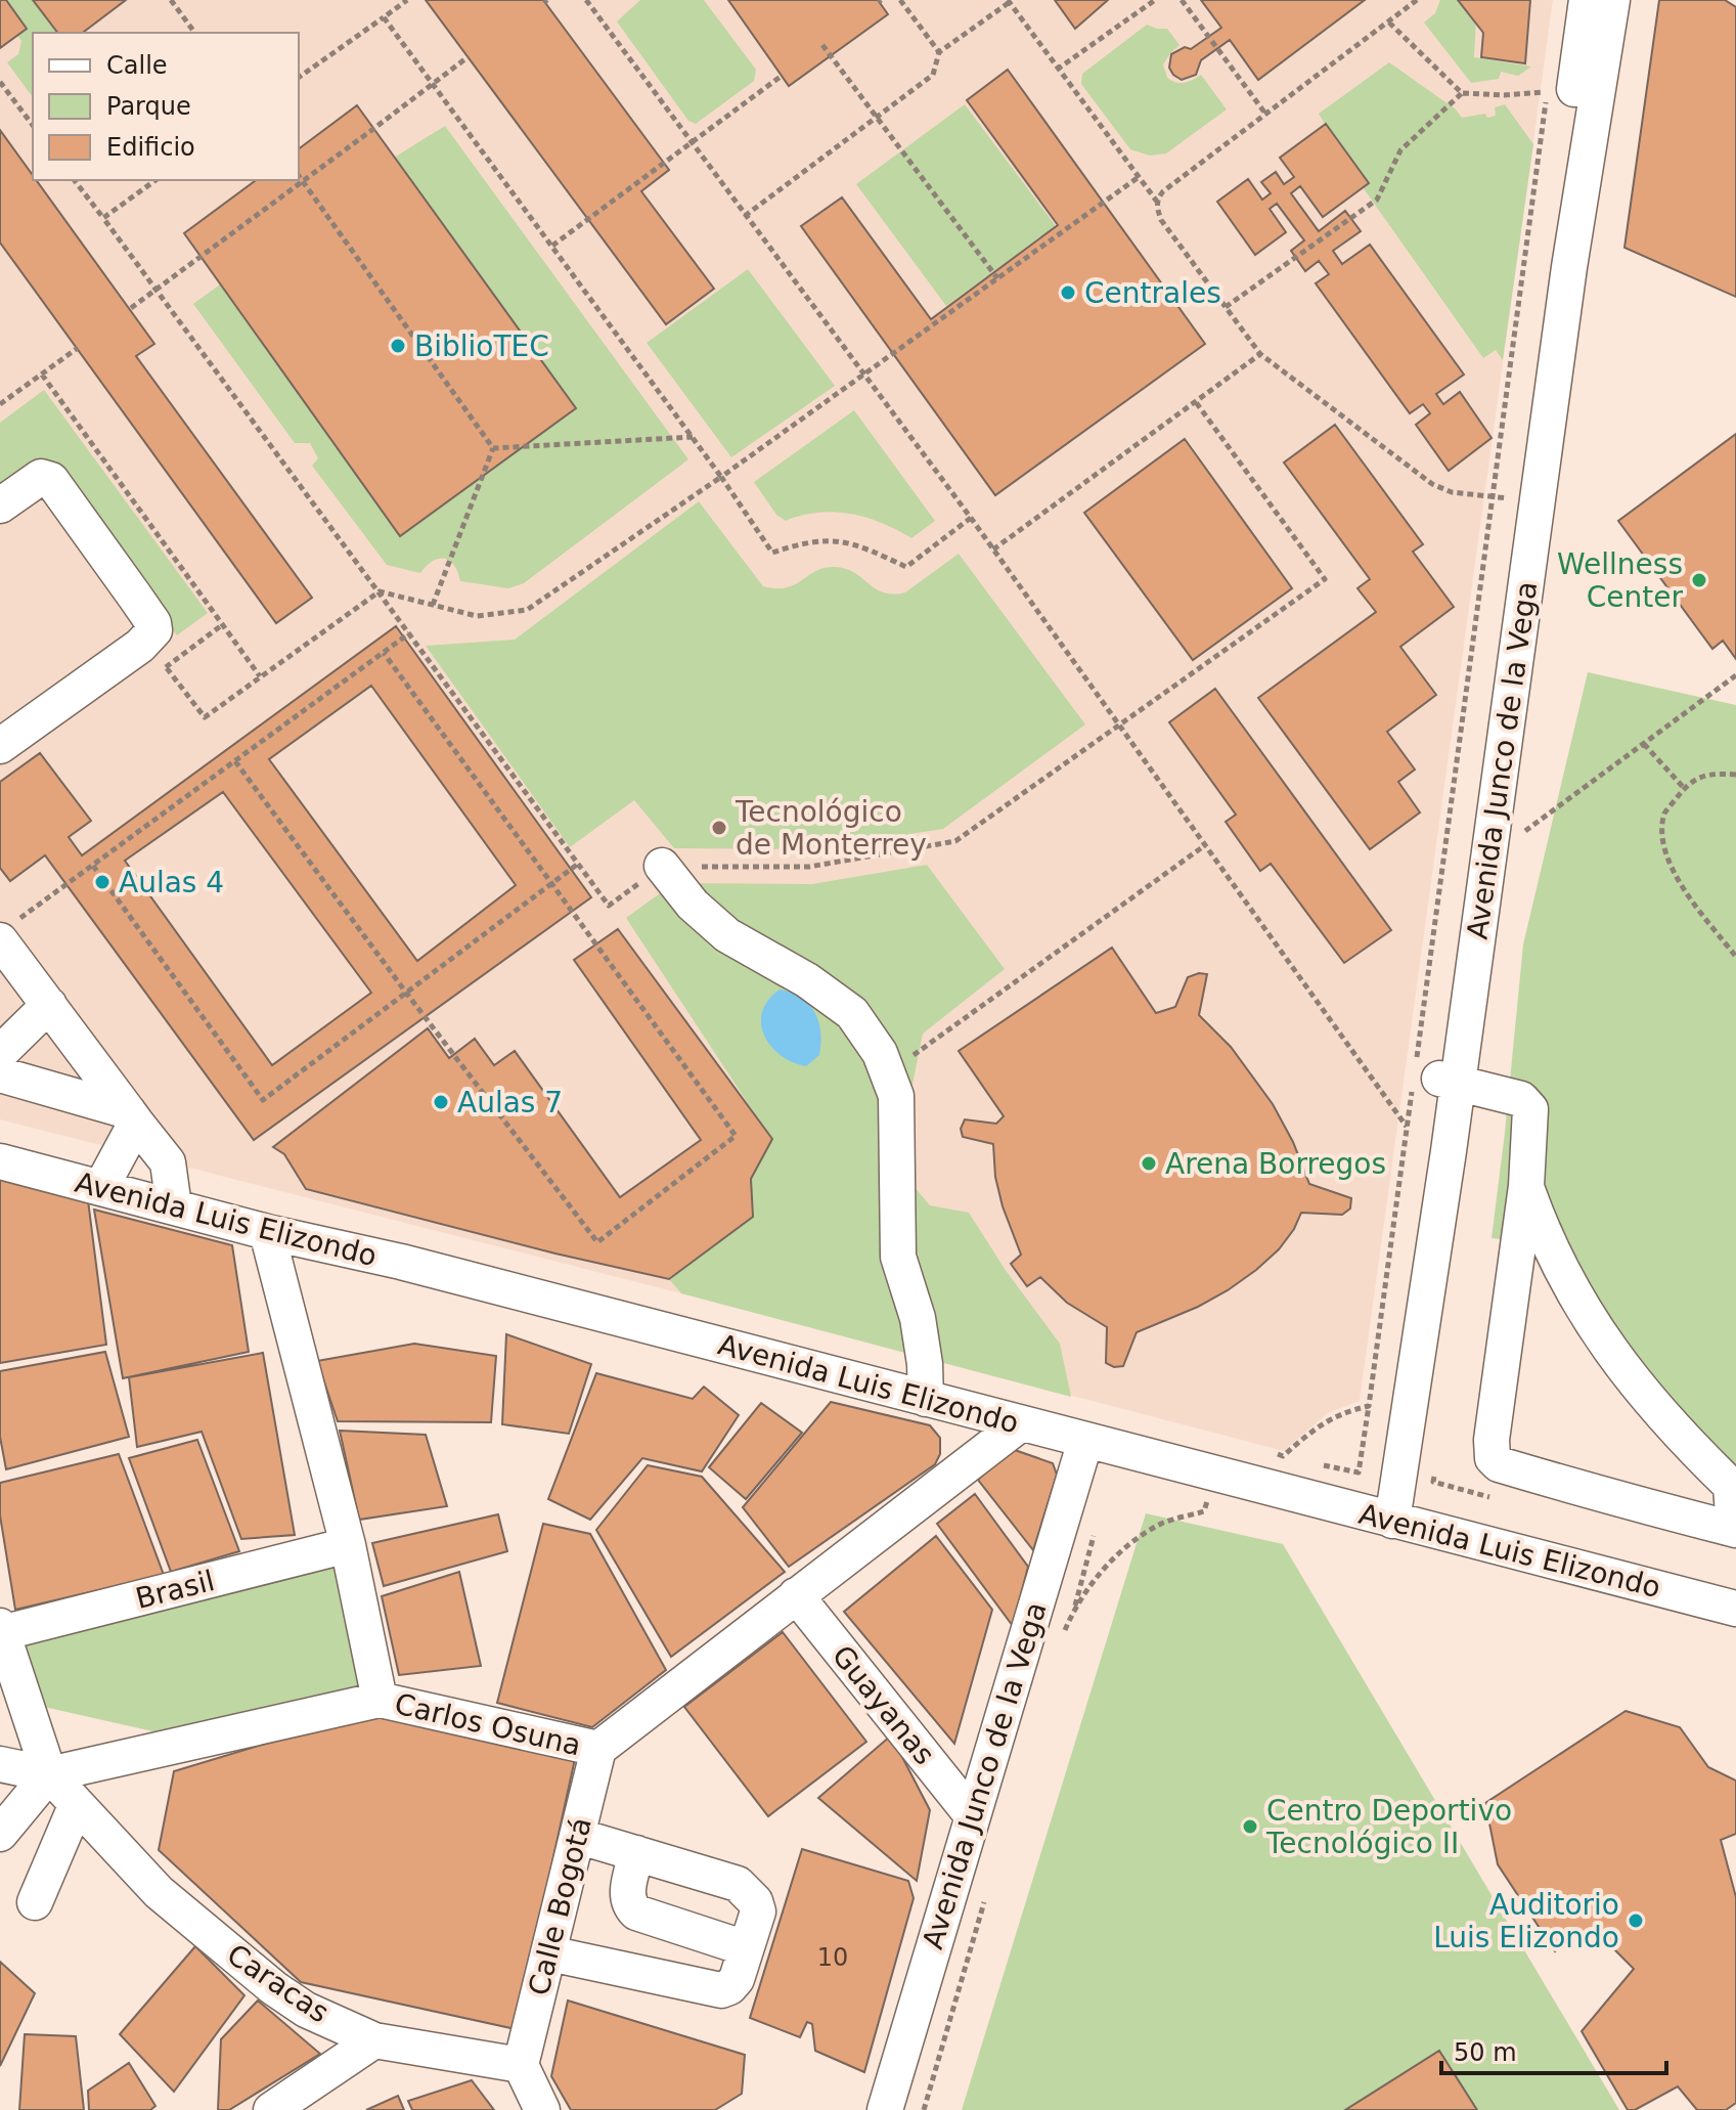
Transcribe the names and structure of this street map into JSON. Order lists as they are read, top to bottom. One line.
{"streets":{"street":["Avenida Junco de la Vega","Avenida Luis Elizondo","Brasil","Guayanas","Carlos Osuna","Calle Bogotá","Caracas"]},"crossings":[["Avenida Junco de la Vega","Avenida Luis Elizondo"],["Avenida Junco de la Vega","Guayanas"],["Avenida Luis Elizondo","Carlos Osuna"],["Guayanas","Carlos Osuna"],["Carlos Osuna","Calle Bogotá"],["Carlos Osuna","Caracas"],["Calle Bogotá","Caracas"]],"places":["Centrales","BiblioTEC","Wellness Center","Tecnológico de Monterrey","Aulas 4","Aulas 7","Arena Borregos","Centro Deportivo Tecnológico II","Auditorio Luis Elizondo"],"house_numbers":["10"],"legend":["Calle","Parque","Edificio"],"scale_bar":"50 m"}
